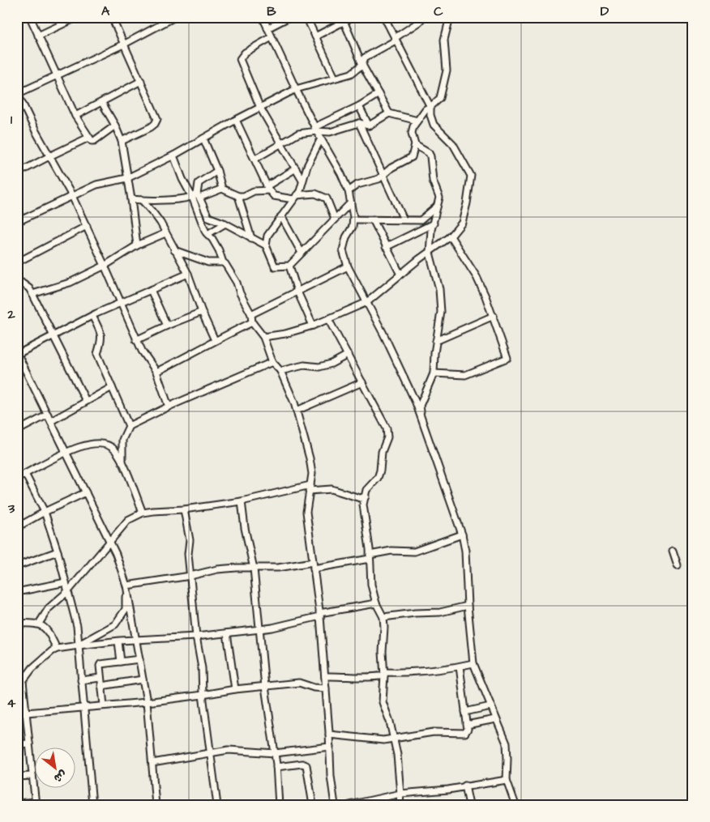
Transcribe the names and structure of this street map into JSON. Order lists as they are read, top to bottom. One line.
{"north":"bottom right","grid":{"columns":["A","B","C","D"],"rows":["1","2","3","4"]}}
